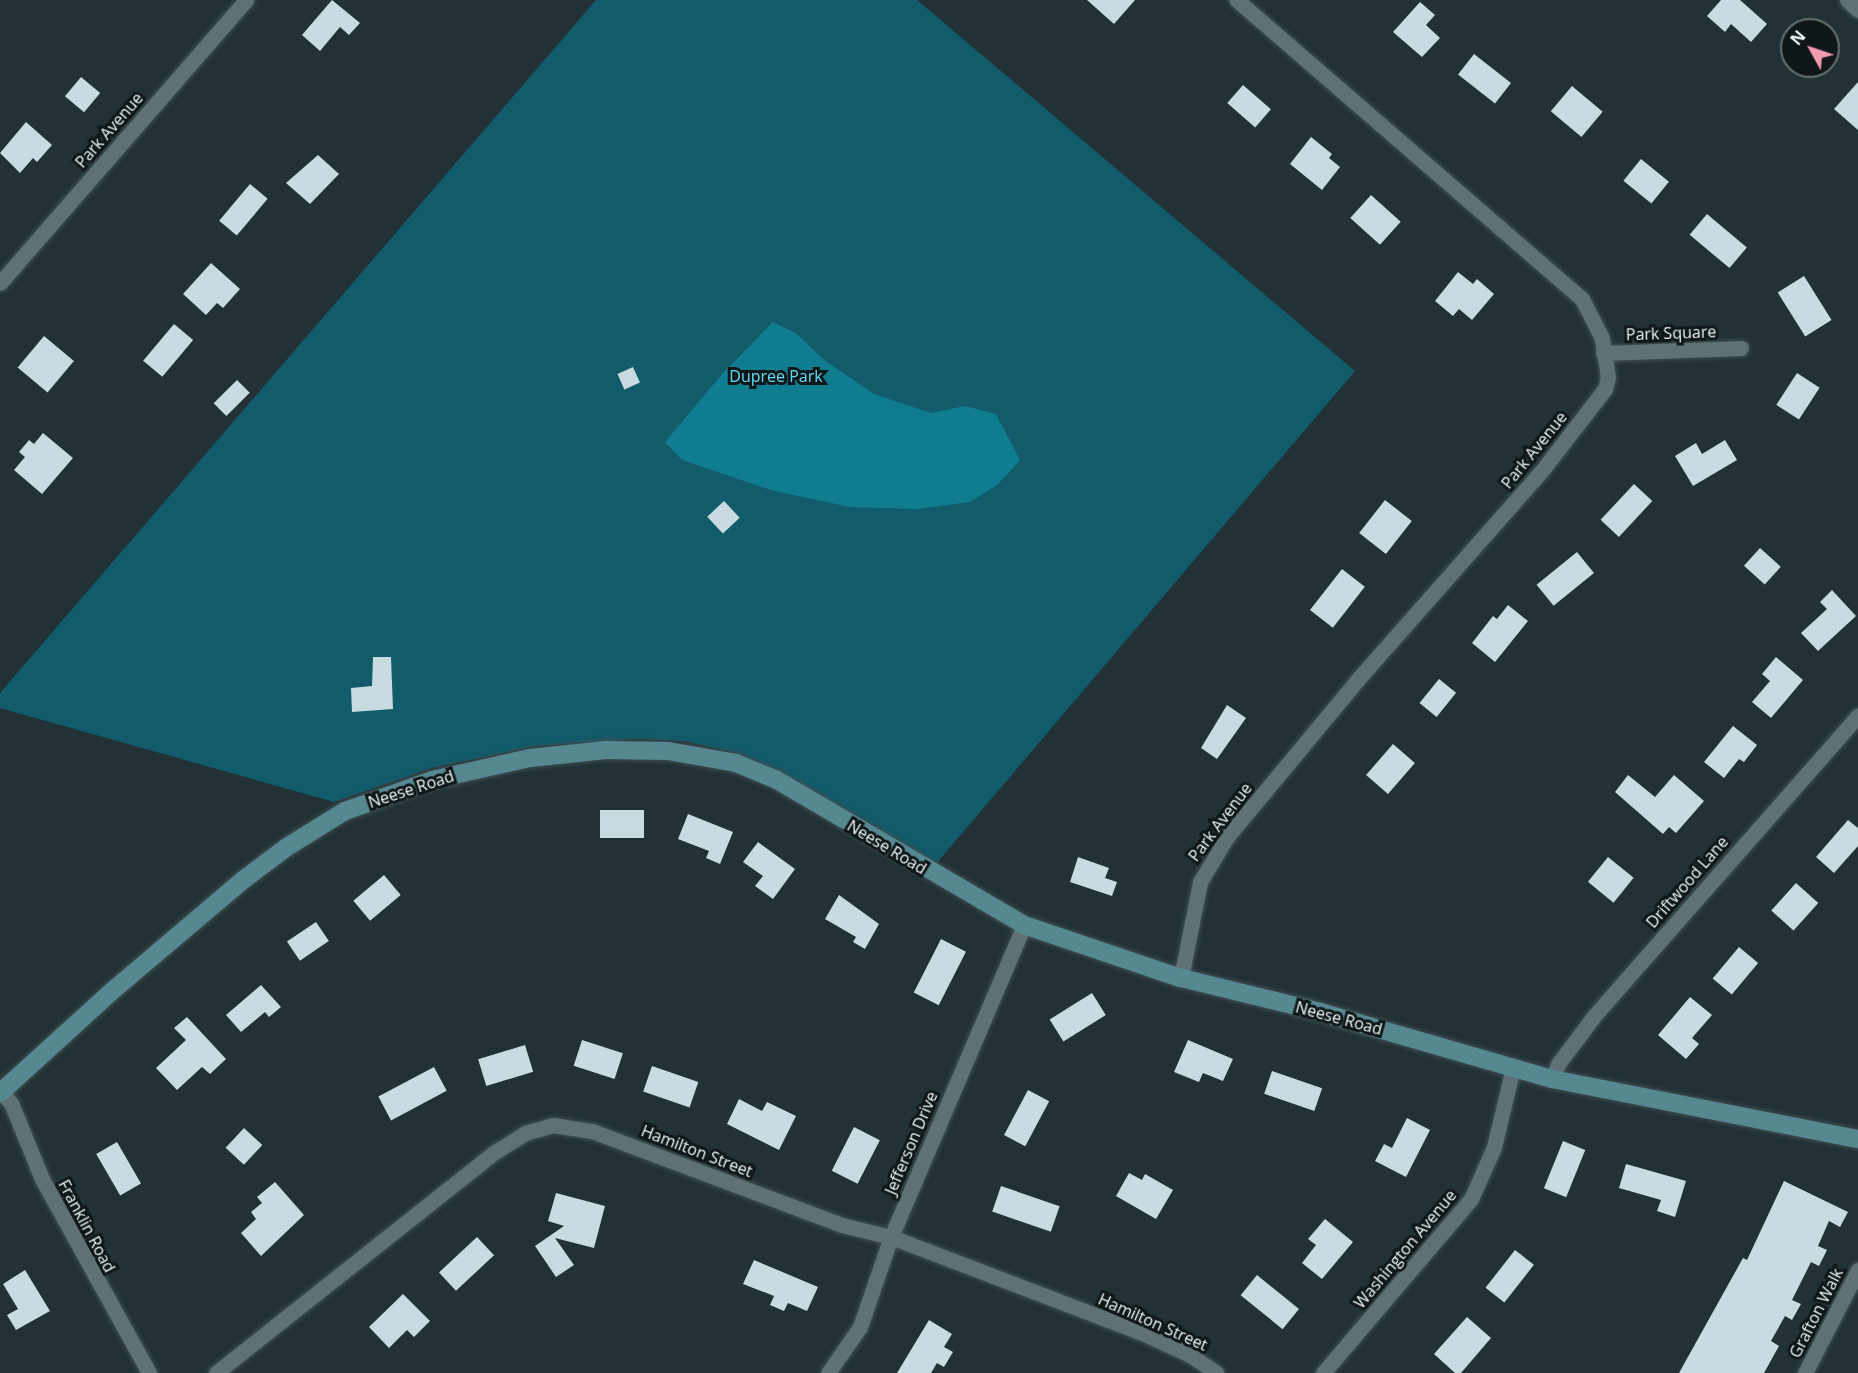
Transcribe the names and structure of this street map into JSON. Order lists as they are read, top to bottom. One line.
{"streets":{"street":["Park Avenue","Park Square","Neese Road","Driftwood Lane","Jefferson Drive","Hamilton Street","Franklin Road","Washington Avenue","Grafton Walk"]},"crossings":[["Park Avenue","Park Square"],["Park Avenue","Neese Road"],["Neese Road","Driftwood Lane"],["Neese Road","Jefferson Drive"],["Neese Road","Franklin Road"],["Neese Road","Washington Avenue"],["Jefferson Drive","Hamilton Street"]],"parks":["Dupree Park"],"north":"top left"}
